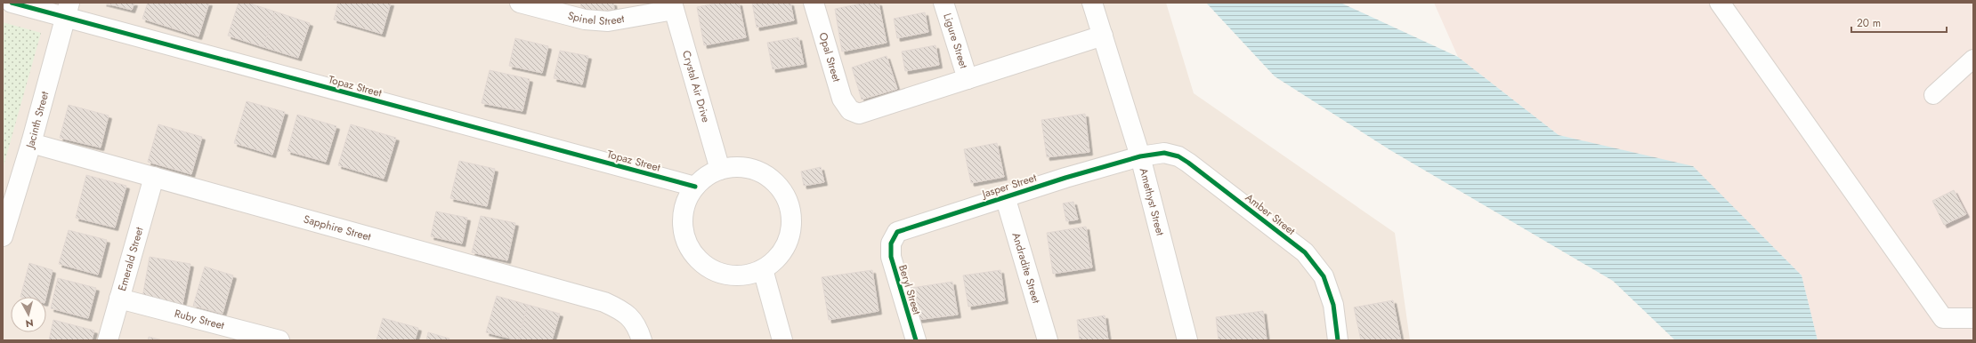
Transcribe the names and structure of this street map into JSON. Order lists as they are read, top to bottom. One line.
{"streets":{"street":["Spinel Street","Ligure Street","Opal Street","Topaz Street","Crystal Air Drive","Jacinth Street","Jasper Street","Amethyst Street","Amber Street","Sapphire Street","Emerald Street","Andradite Street","Beryl Street","Ruby Street"]},"crossings":[["Spinel Street","Crystal Air Drive"],["Ligure Street","Opal Street"],["Topaz Street","Crystal Air Drive"],["Topaz Street","Jacinth Street"],["Jacinth Street","Sapphire Street"],["Jasper Street","Amethyst Street"],["Jasper Street","Amber Street"],["Jasper Street","Andradite Street"],["Jasper Street","Beryl Street"],["Amethyst Street","Amber Street"],["Sapphire Street","Emerald Street"],["Emerald Street","Ruby Street"]],"scale_bar":"20 m","north":"bottom"}
